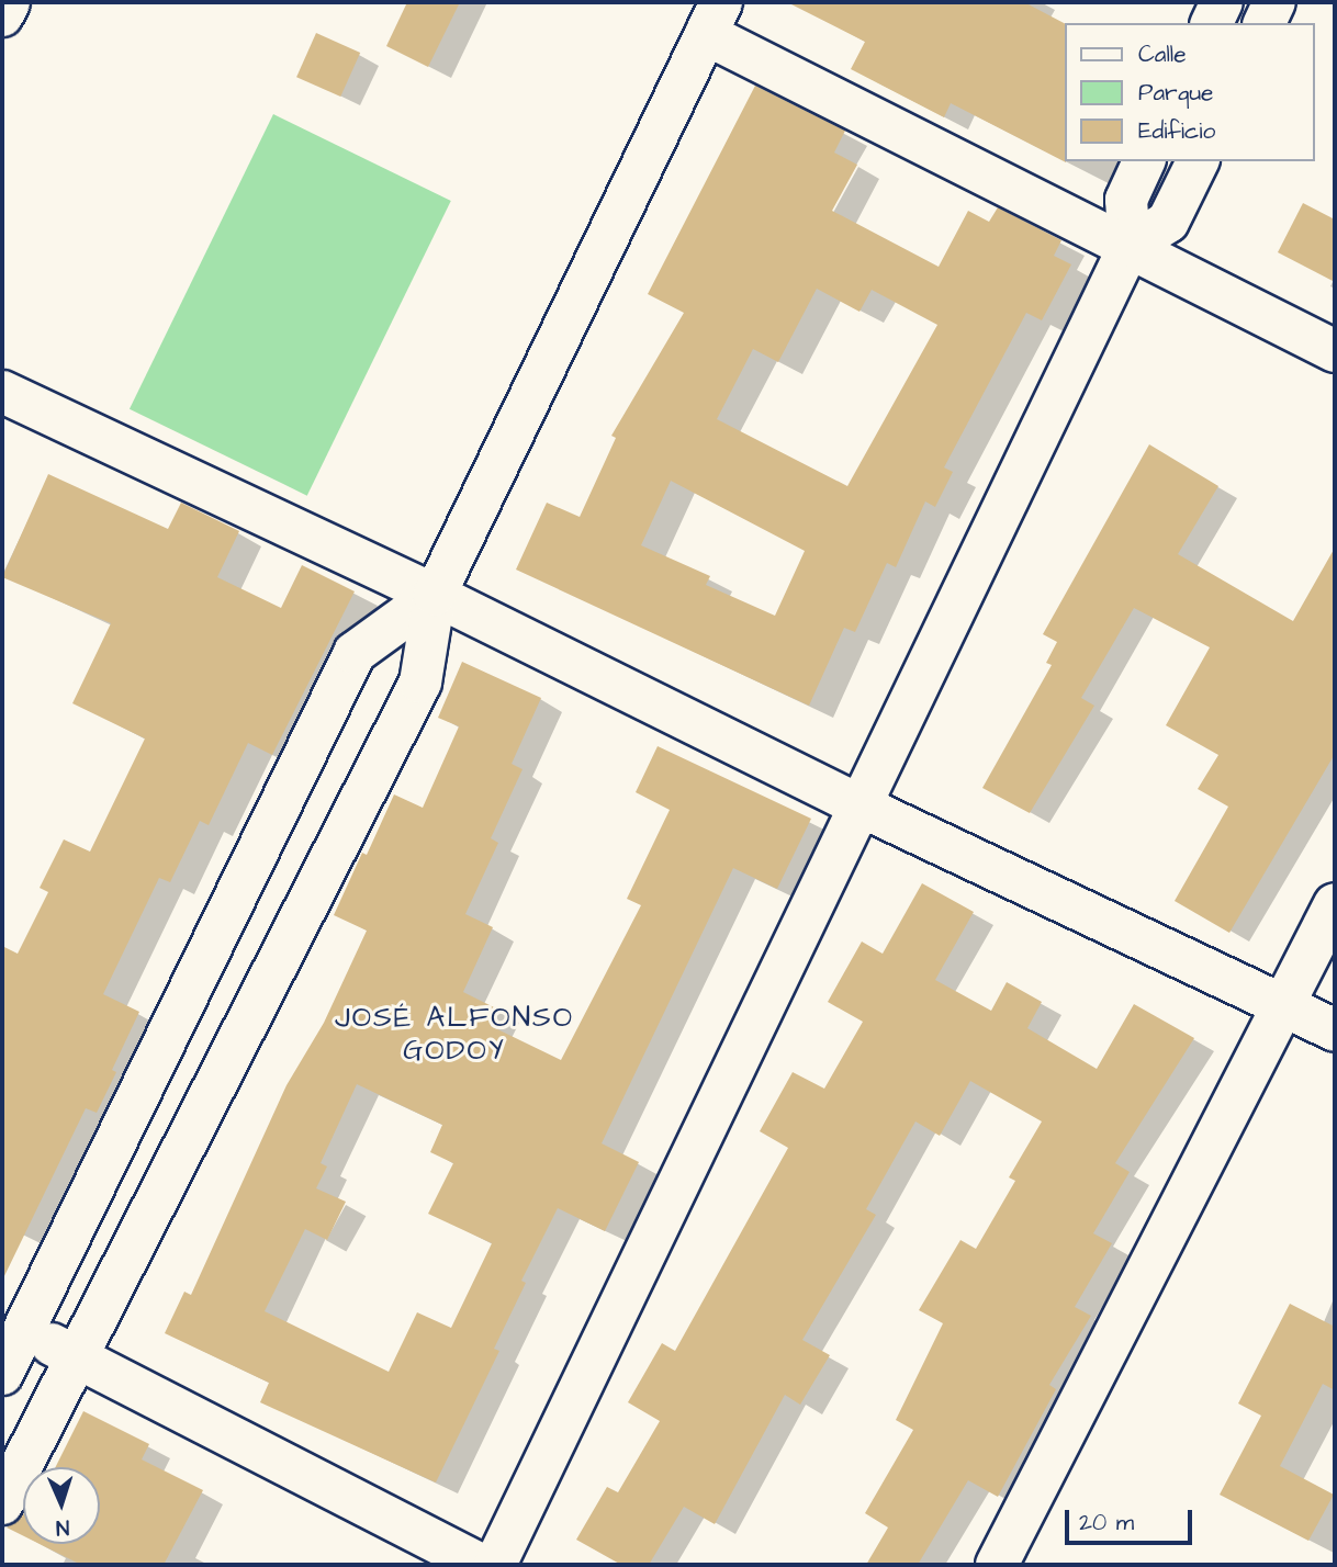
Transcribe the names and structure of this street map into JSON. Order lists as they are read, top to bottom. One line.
{"districts":["JOSÉ ALFONSO GODOY"],"legend":["Calle","Parque","Edificio"],"scale_bar":"20 m","north":"bottom"}
